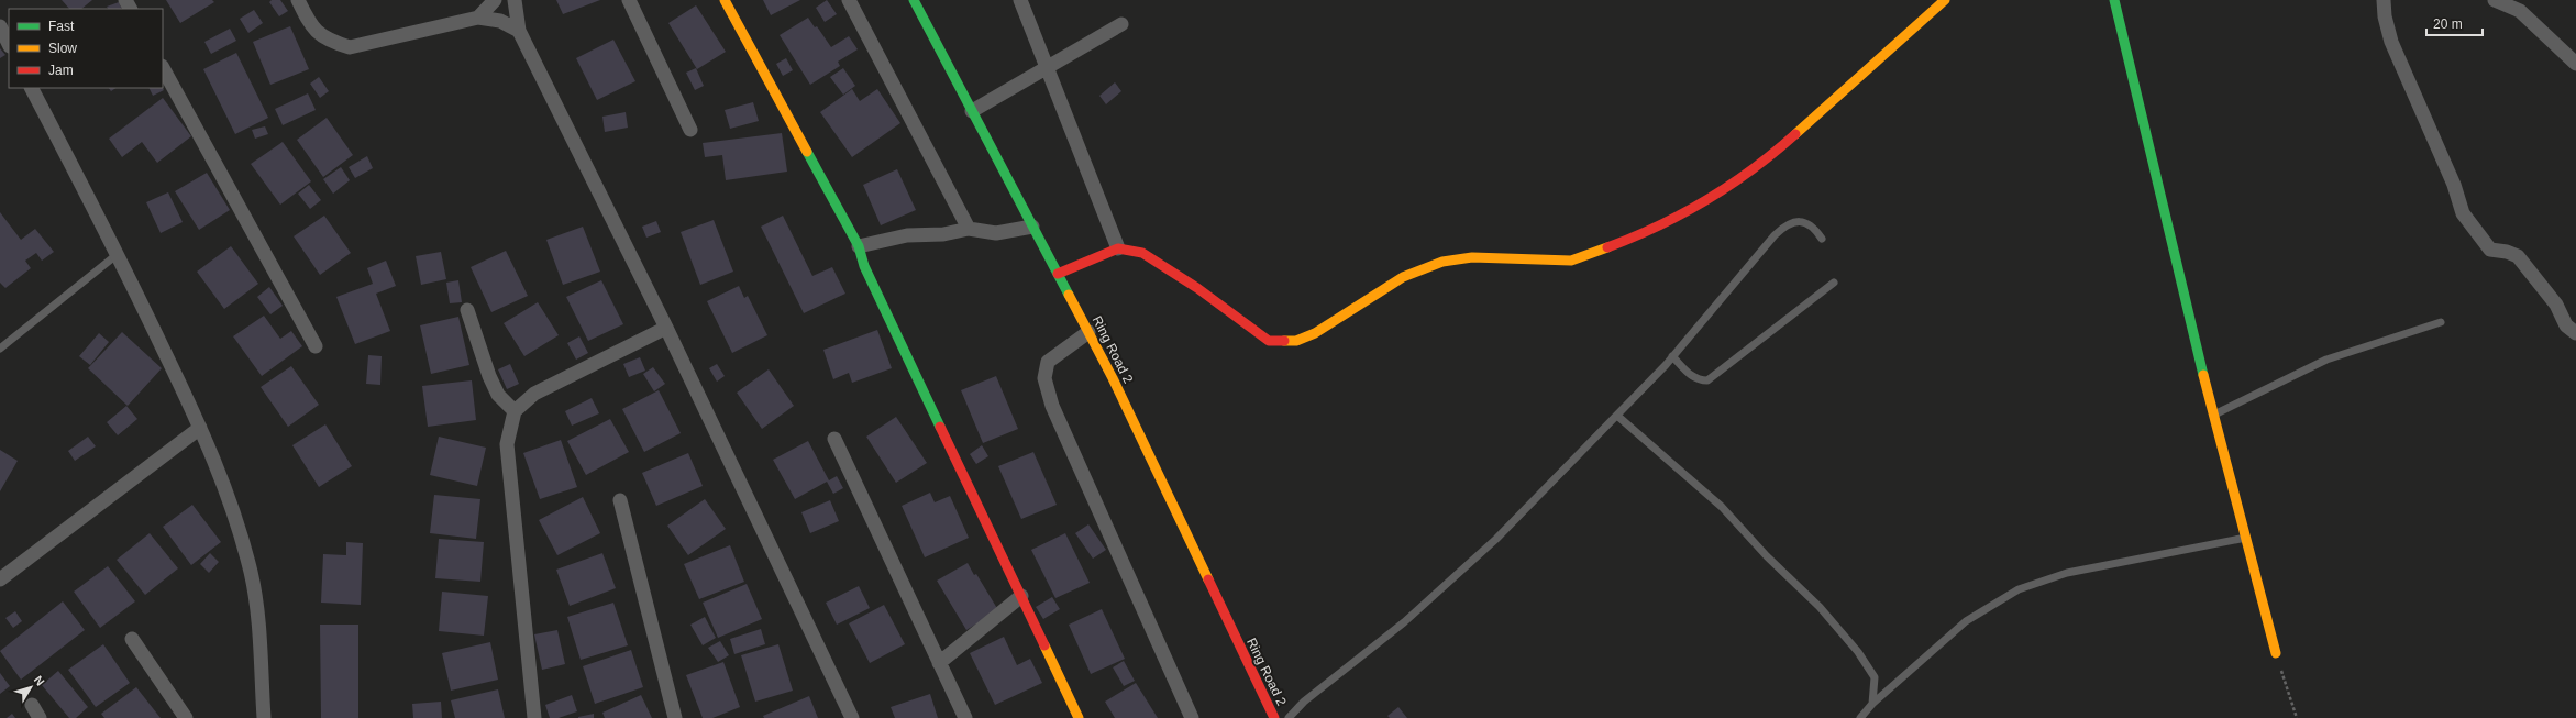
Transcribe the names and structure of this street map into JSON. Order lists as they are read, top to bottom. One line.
{"streets":{"street":["Ring Road 2"]},"legend":["Fast","Slow","Jam"],"scale_bar":"20 m","north":"top right"}
